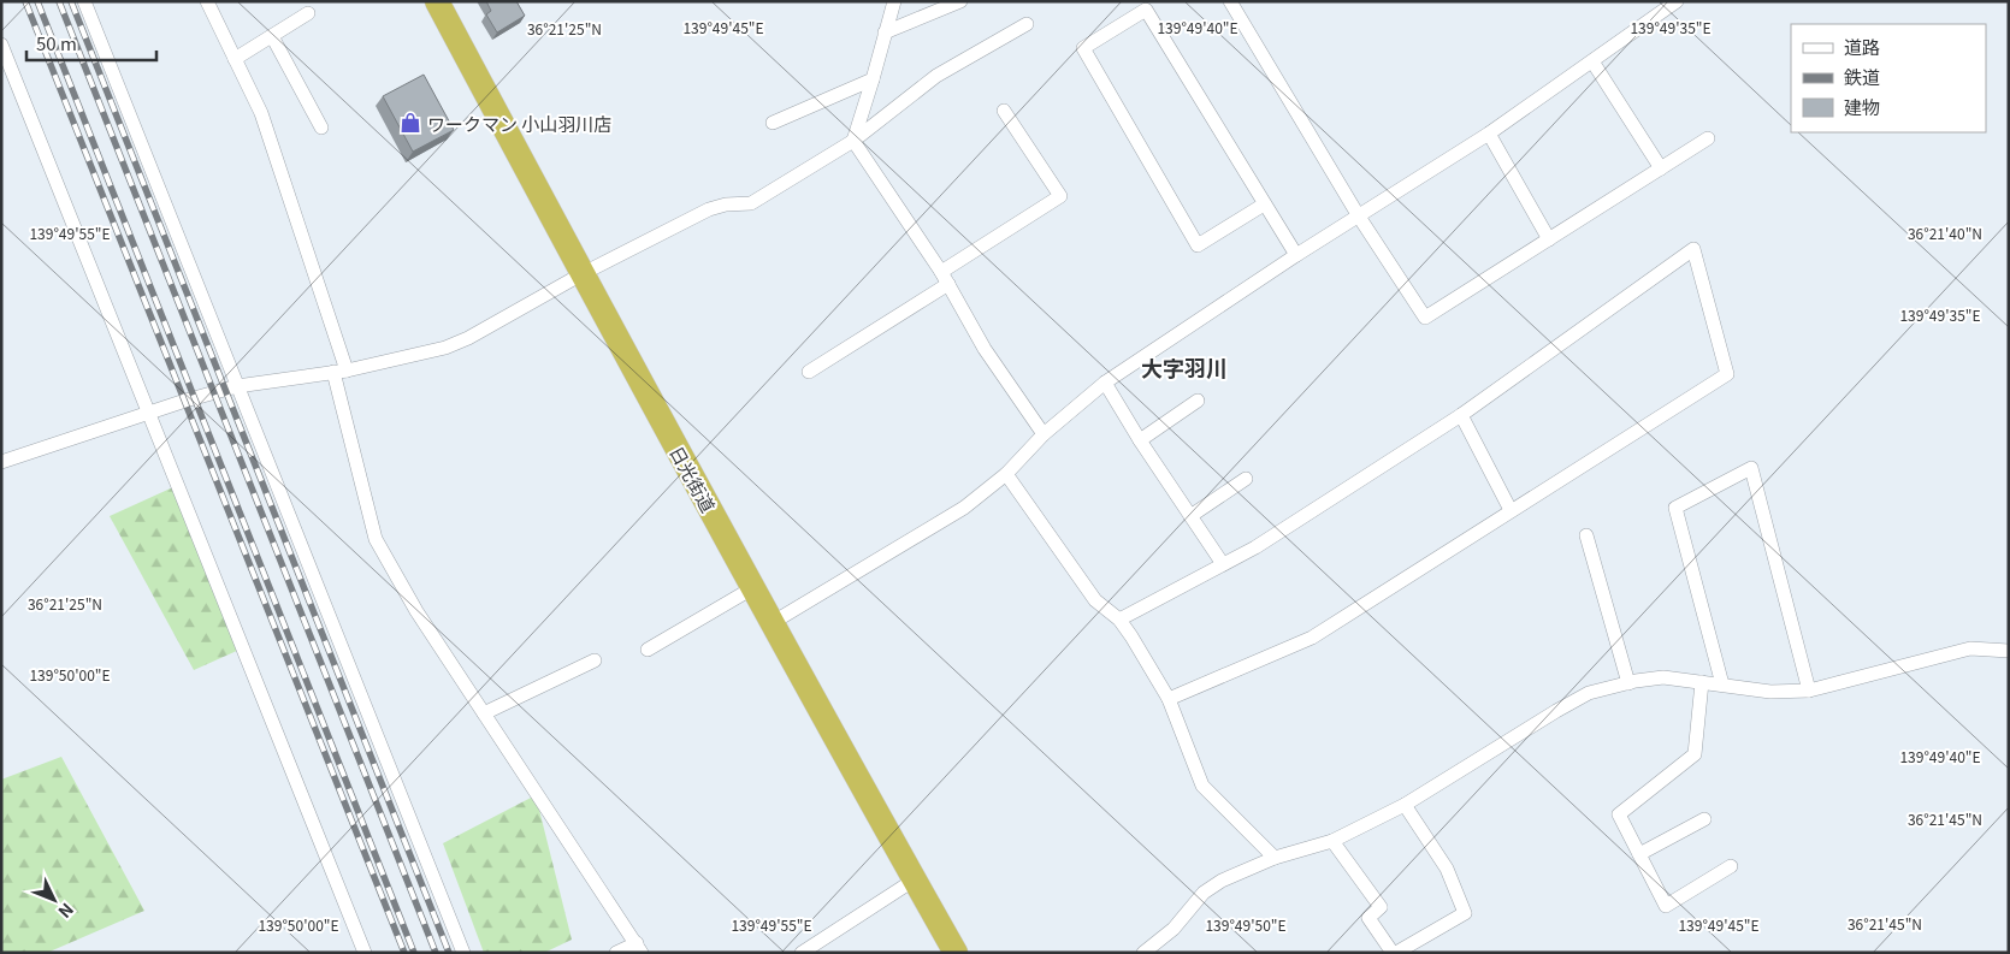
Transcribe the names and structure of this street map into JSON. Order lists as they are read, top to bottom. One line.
{"streets":{"highway":["日光街道"]},"districts":["大字羽川"],"places":{"shop":["ワークマン 小山羽川店"]},"legend":["道路","鉄道","建物"],"scale_bar":"50 m","north":"bottom right","coordinates":["139°49'35\"E","139°49'45\"E","139°49'40\"E","36°21'25\"N","36°21'40\"N","139°49'55\"E","139°50'00\"E","36°21'45\"N","139°49'50\"E"]}
